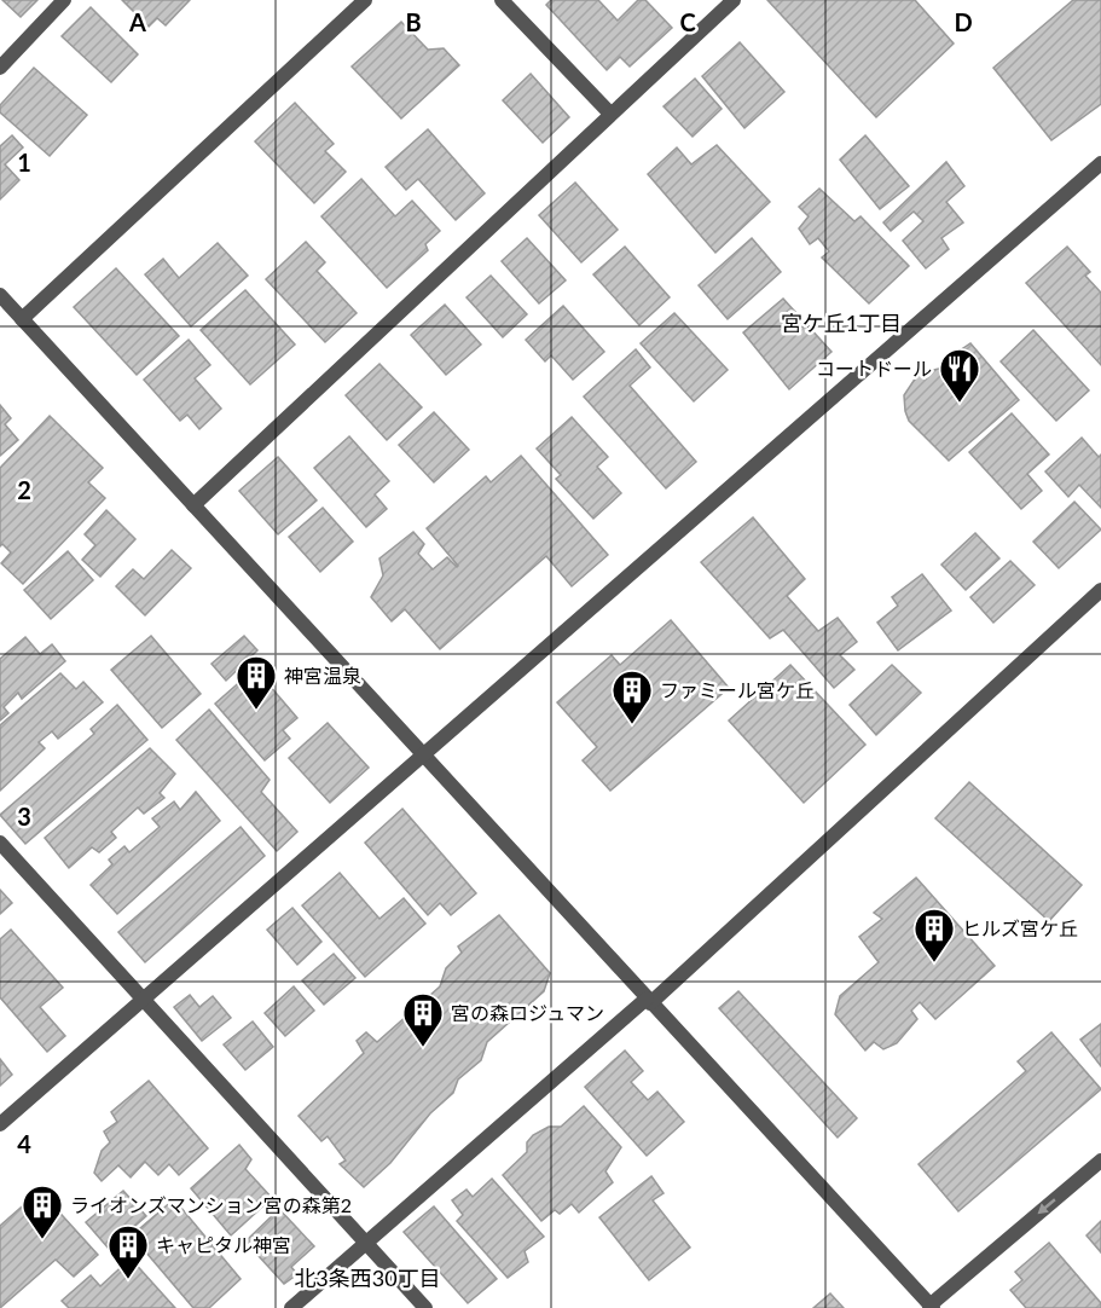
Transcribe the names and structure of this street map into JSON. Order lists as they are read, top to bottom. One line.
{"districts":["宮ケ丘1丁目","北3条西30丁目"],"places":{"restaurant":["コートドール"],"building":["神宮温泉","ファミール宮ケ丘","ヒルズ宮ケ丘","宮の森ロジュマン","ライオンズマンション宮の森第2","キャピタル神宮"]},"grid":{"columns":["A","B","C","D"],"rows":["1","2","3","4"]}}
